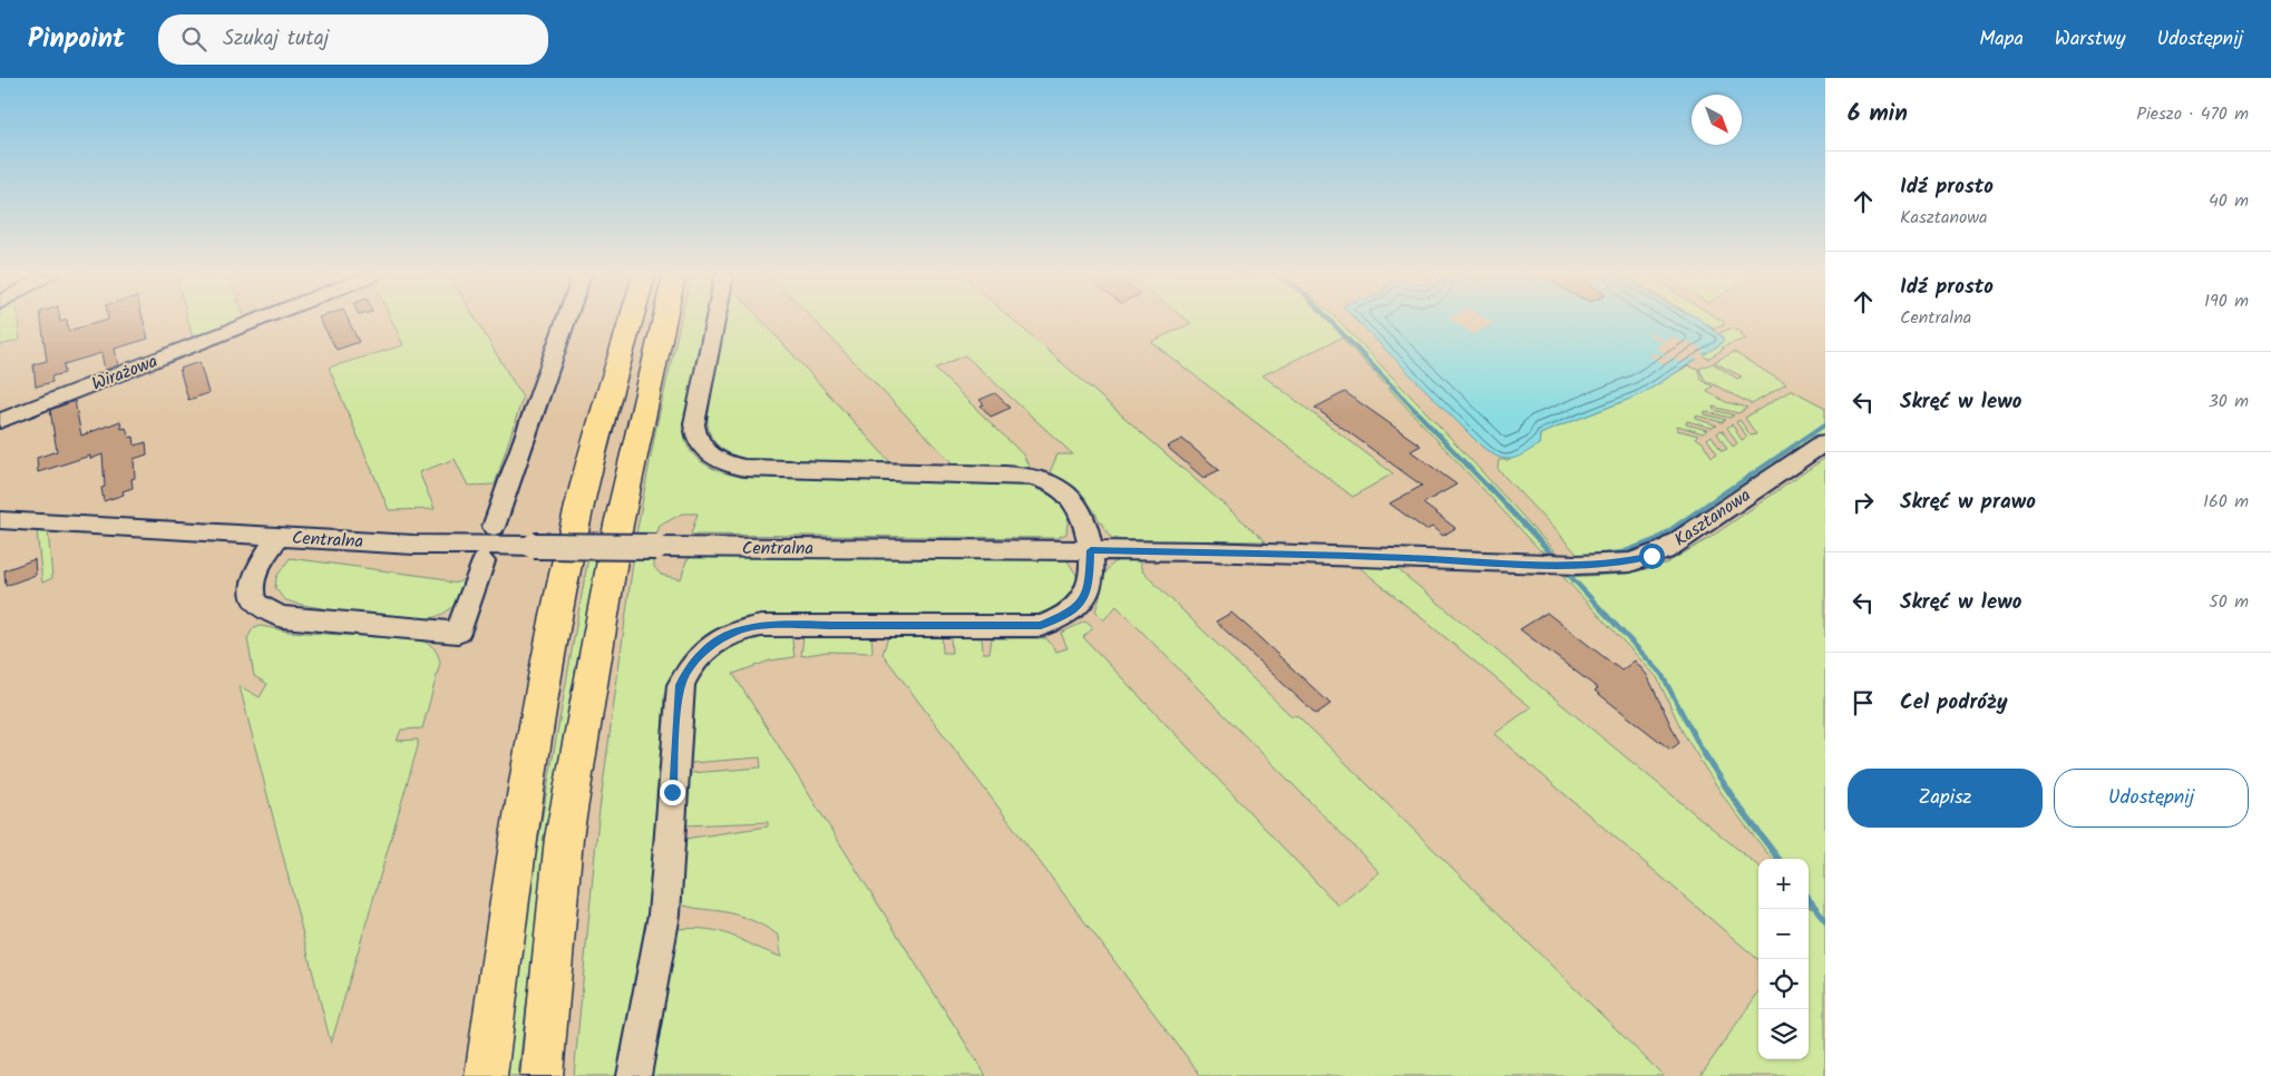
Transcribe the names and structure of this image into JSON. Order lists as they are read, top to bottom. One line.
{"streets":{"street":["Wirażowa","Kasztanowa","Centralna"]},"crossings":[["Kasztanowa","Centralna"]],"north":"bottom right","page":{"header":"Pinpoint","search":"Szukaj tutaj","nav":["Mapa","Warstwy","Udostępnij"],"heading":["6 min","Pieszo · 470 m"],"list":[["Idź prosto","Kasztanowa","40 m"],["Idź prosto","Centralna","190 m"],["Skręć w lewo","30 m"],["Skręć w prawo","160 m"],["Skręć w lewo","50 m"],"Cel podróży"],"buttons":["Zapisz","Udostępnij"],"map_buttons":["+","−"]}}
